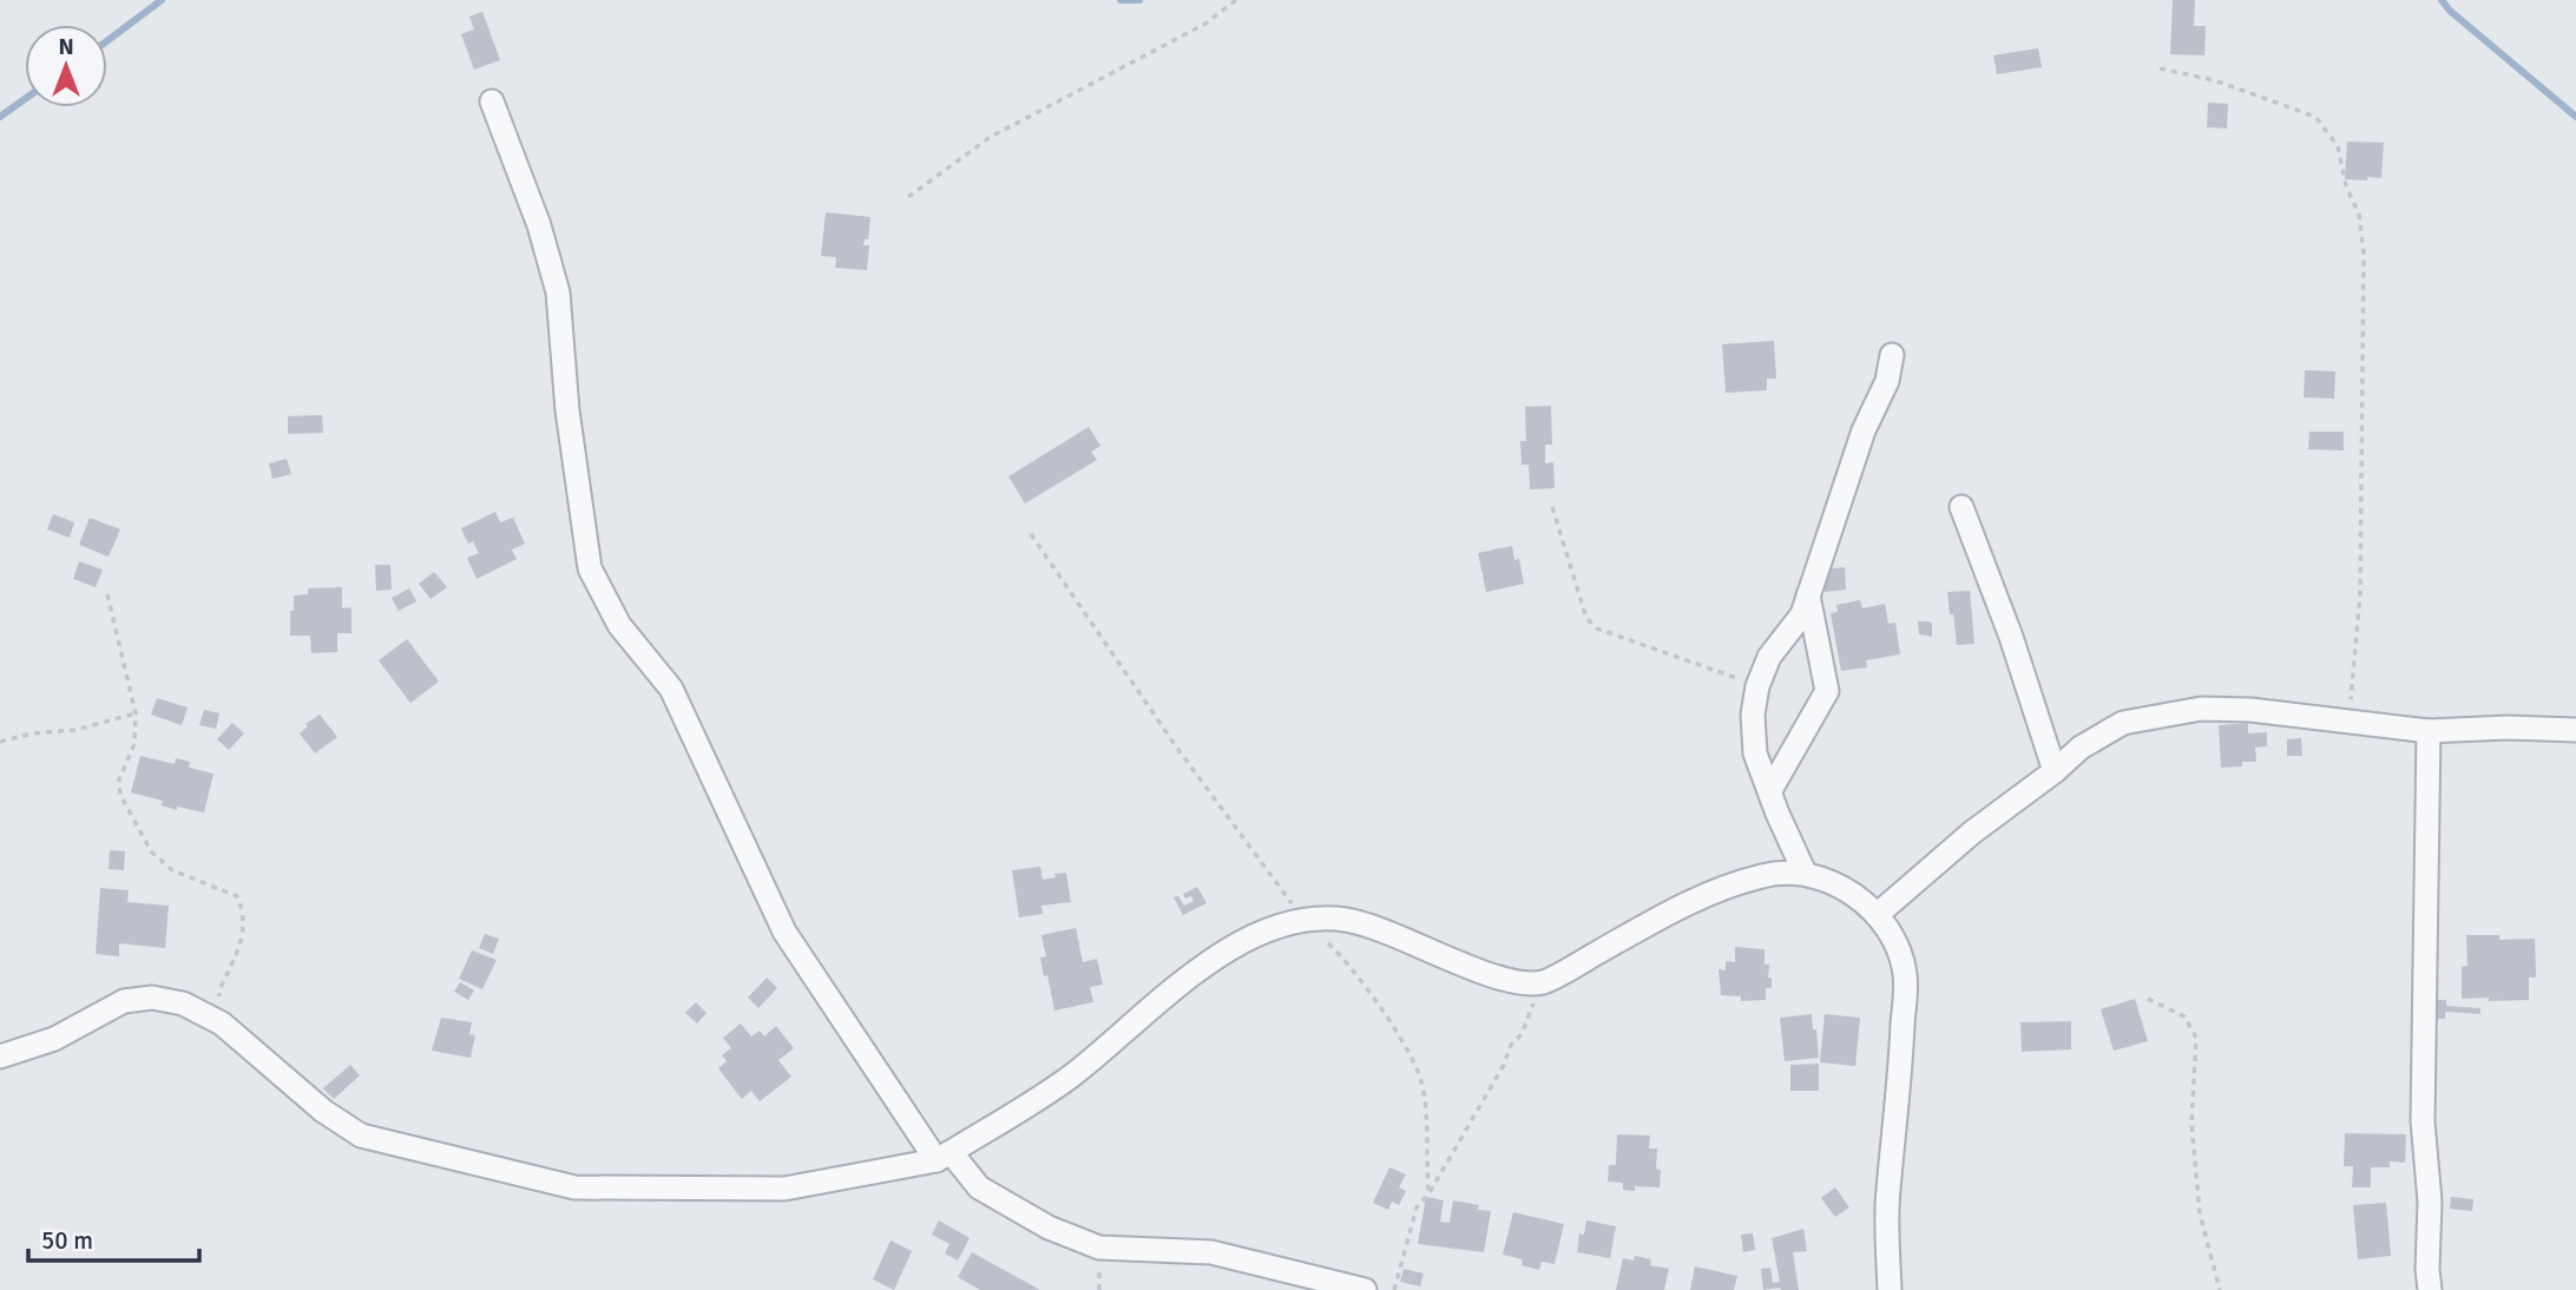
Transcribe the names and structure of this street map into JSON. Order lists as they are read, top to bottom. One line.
{"scale_bar":"50 m","north":"top"}
